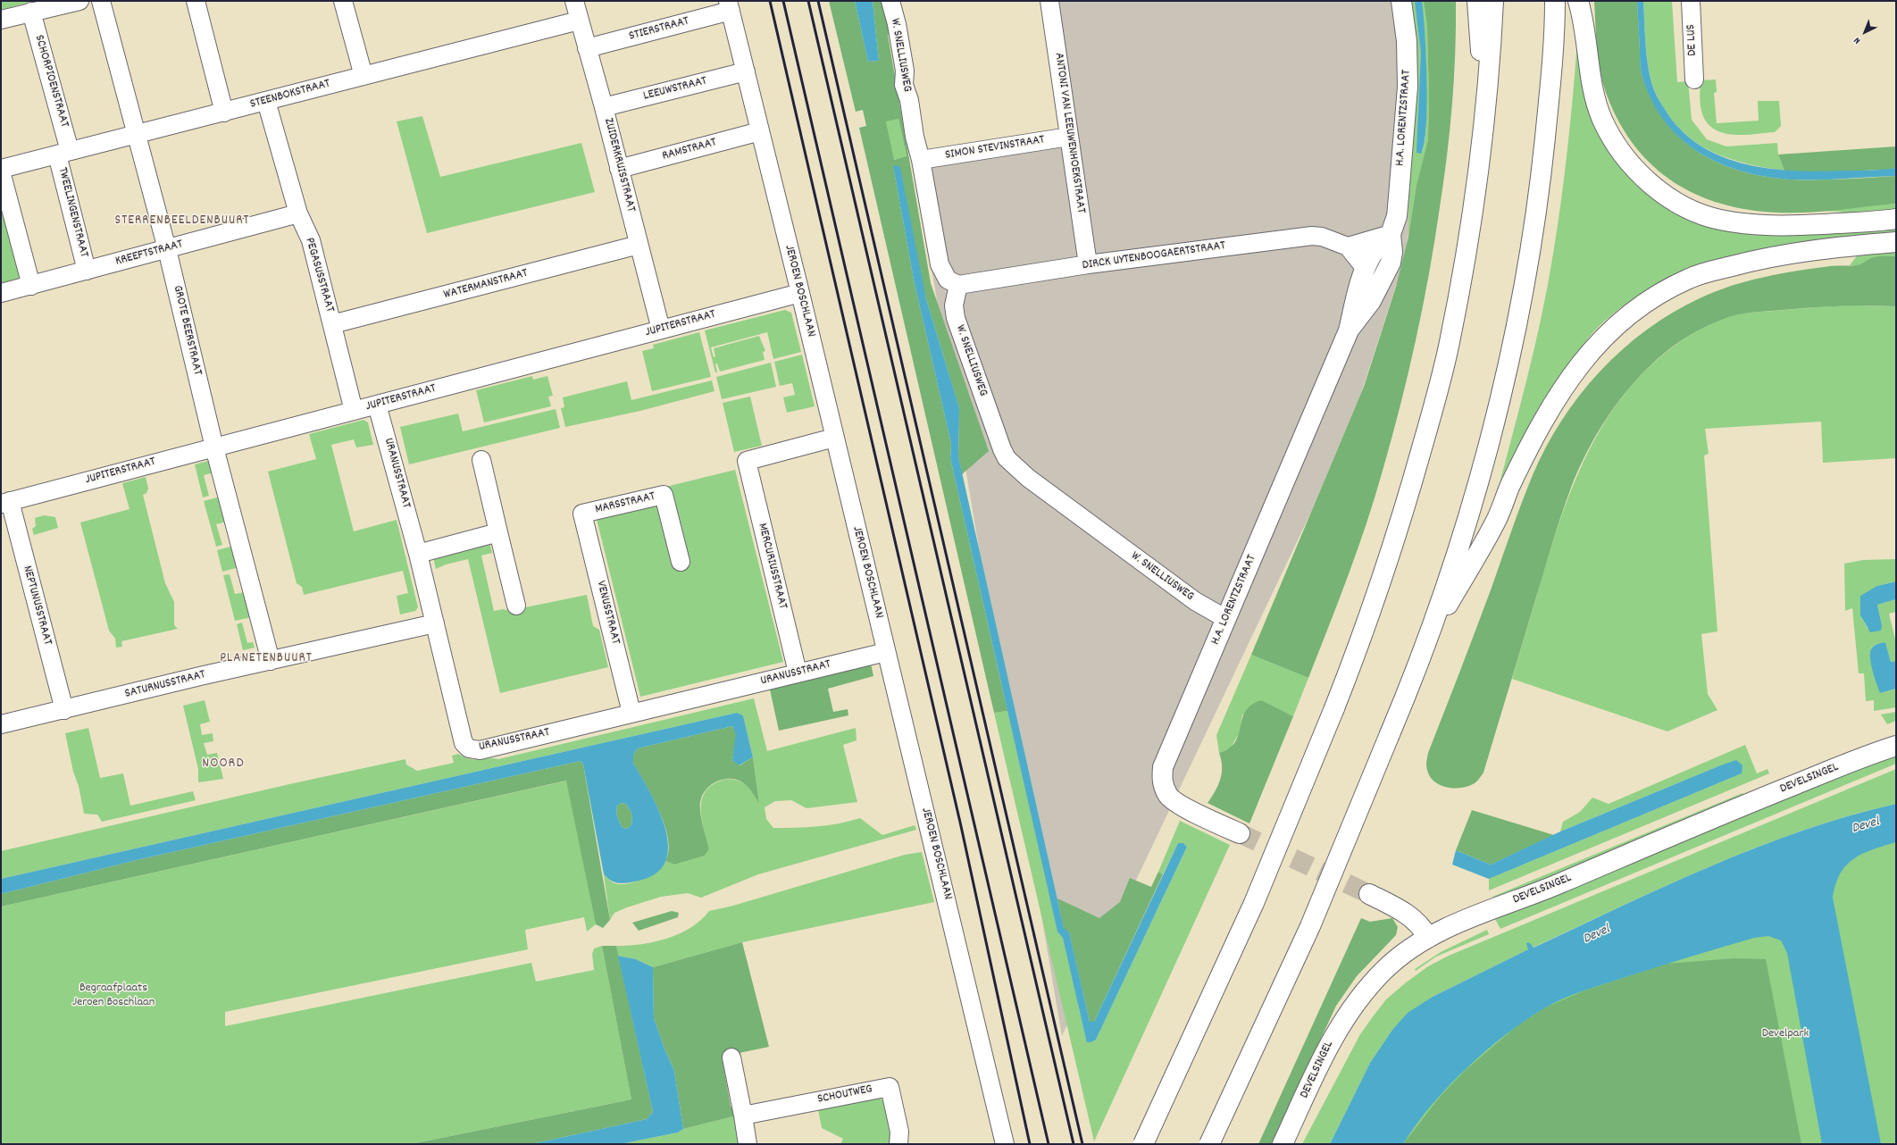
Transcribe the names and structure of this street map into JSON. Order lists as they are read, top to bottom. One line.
{"streets":{"main road":["H.A. LORENTZSTRAAT","DEVELSINGEL"],"street":["STIERSTRAAT","DE LUS","W. SNELLIUSWEG","SCHORPIOENSTRAAT","LEEUWSTRAAT","STEENBOKSTRAAT","ANTONI VAN LEEUWENHOEKSTRAAT","SIMON STEVINSTRAAT","RAMSTRAAT","ZUIDERKRUISSTRAAT","TWEELINGENSTRAAT","KREEFTSTRAAT","DIRCK UYTENBOOGAERTSTRAAT","PEGASUSSTRAAT","WATERMANSTRAAT","JEROEN BOSCHLAAN","JUPITERSTRAAT","GROTE BEERSTRAAT","URANUSSTRAAT","MARSSTRAAT","MERCURIUSSTRAAT","NEPTUNUSSTRAAT","VENUSSTRAAT","SATURNUSSTRAAT","SCHOUTWEG"]},"crossings":[["STIERSTRAAT","ZUIDERKRUISSTRAAT"],["STIERSTRAAT","JEROEN BOSCHLAAN"],["W. SNELLIUSWEG","H.A. LORENTZSTRAAT"],["W. SNELLIUSWEG","SIMON STEVINSTRAAT"],["W. SNELLIUSWEG","DIRCK UYTENBOOGAERTSTRAAT"],["SCHORPIOENSTRAAT","STEENBOKSTRAAT"],["SCHORPIOENSTRAAT","TWEELINGENSTRAAT"],["LEEUWSTRAAT","ZUIDERKRUISSTRAAT"],["LEEUWSTRAAT","JEROEN BOSCHLAAN"],["STEENBOKSTRAAT","ZUIDERKRUISSTRAAT"],["STEENBOKSTRAAT","TWEELINGENSTRAAT"],["STEENBOKSTRAAT","PEGASUSSTRAAT"],["STEENBOKSTRAAT","GROTE BEERSTRAAT"],["ANTONI VAN LEEUWENHOEKSTRAAT","SIMON STEVINSTRAAT"],["ANTONI VAN LEEUWENHOEKSTRAAT","DIRCK UYTENBOOGAERTSTRAAT"],["RAMSTRAAT","ZUIDERKRUISSTRAAT"],["RAMSTRAAT","JEROEN BOSCHLAAN"],["ZUIDERKRUISSTRAAT","WATERMANSTRAAT"],["ZUIDERKRUISSTRAAT","JUPITERSTRAAT"],["TWEELINGENSTRAAT","KREEFTSTRAAT"],["KREEFTSTRAAT","PEGASUSSTRAAT"],["KREEFTSTRAAT","GROTE BEERSTRAAT"],["PEGASUSSTRAAT","WATERMANSTRAAT"],["PEGASUSSTRAAT","JUPITERSTRAAT"],["JEROEN BOSCHLAAN","JUPITERSTRAAT"],["JEROEN BOSCHLAAN","URANUSSTRAAT"],["JEROEN BOSCHLAAN","MERCURIUSSTRAAT"],["JUPITERSTRAAT","GROTE BEERSTRAAT"],["JUPITERSTRAAT","URANUSSTRAAT"],["JUPITERSTRAAT","NEPTUNUSSTRAAT"],["GROTE BEERSTRAAT","SATURNUSSTRAAT"],["URANUSSTRAAT","MERCURIUSSTRAAT"],["URANUSSTRAAT","VENUSSTRAAT"],["URANUSSTRAAT","SATURNUSSTRAAT"],["MARSSTRAAT","VENUSSTRAAT"],["NEPTUNUSSTRAAT","SATURNUSSTRAAT"]],"districts":["STERRENBEELDENBUURT","PLANETENBUURT","NOORD"],"water":["Devel"],"parks":["Begraafplaats Jeroen Boschlaan","Develpark"],"north":"bottom left"}
